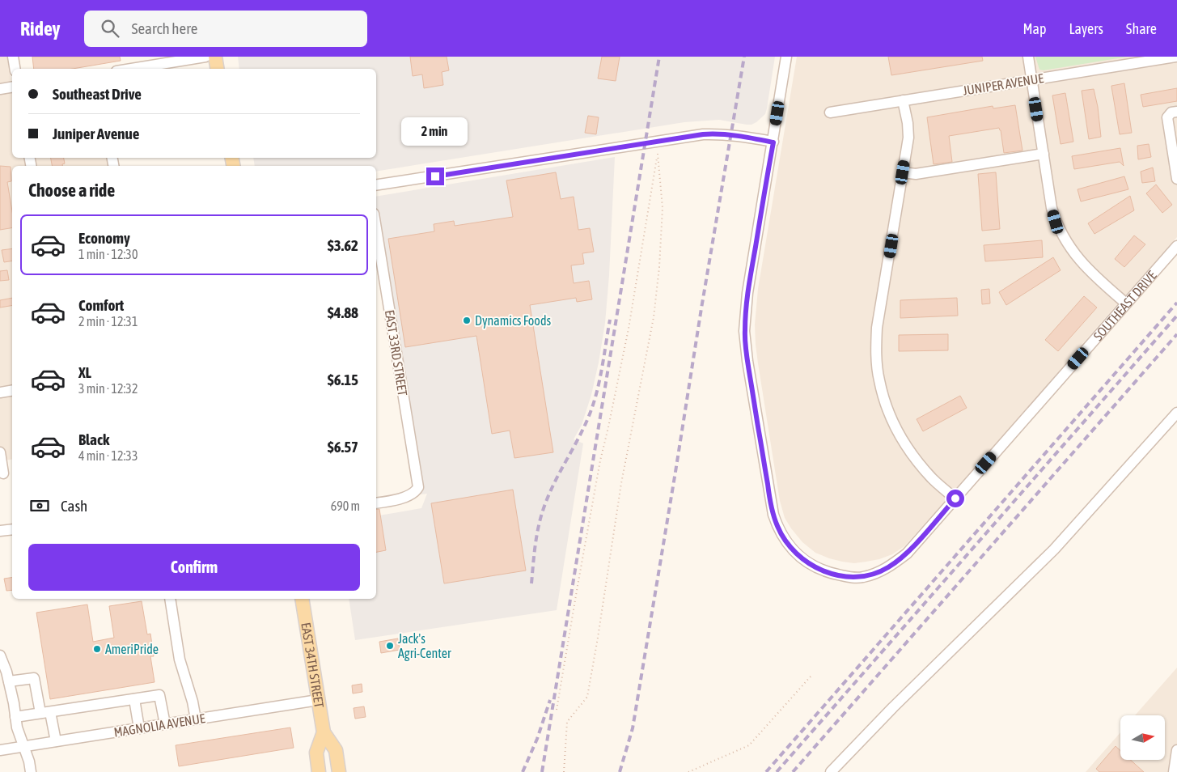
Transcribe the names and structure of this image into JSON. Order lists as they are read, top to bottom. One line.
{"streets":{"main road":["EAST 34TH STREET"],"street":["JUNIPER AVENUE","SOUTHEAST DRIVE","EAST 33RD STREET","MAGNOLIA AVENUE"]},"crossings":[["EAST 34TH STREET","MAGNOLIA AVENUE"]],"places":["Dynamics Foods","Jack's Agri-Center","AmeriPride"],"north":"right","page":{"header":"Ridey","search":"Search here","nav":["Map","Layers","Share"],"banner":["Southeast Drive","Juniper Avenue"],"bubble":"2 min","heading":"Choose a ride","list":[{"name":"Economy","note":"1 min · 12:30","value":"$3.62"},{"name":"Comfort","note":"2 min · 12:31","value":"$4.88"},{"name":"XL","note":"3 min · 12:32","value":"$6.15"},{"name":"Black","note":"4 min · 12:33","value":"$6.57"}],"pay":["Cash","690 m"],"buttons":"Confirm"}}
